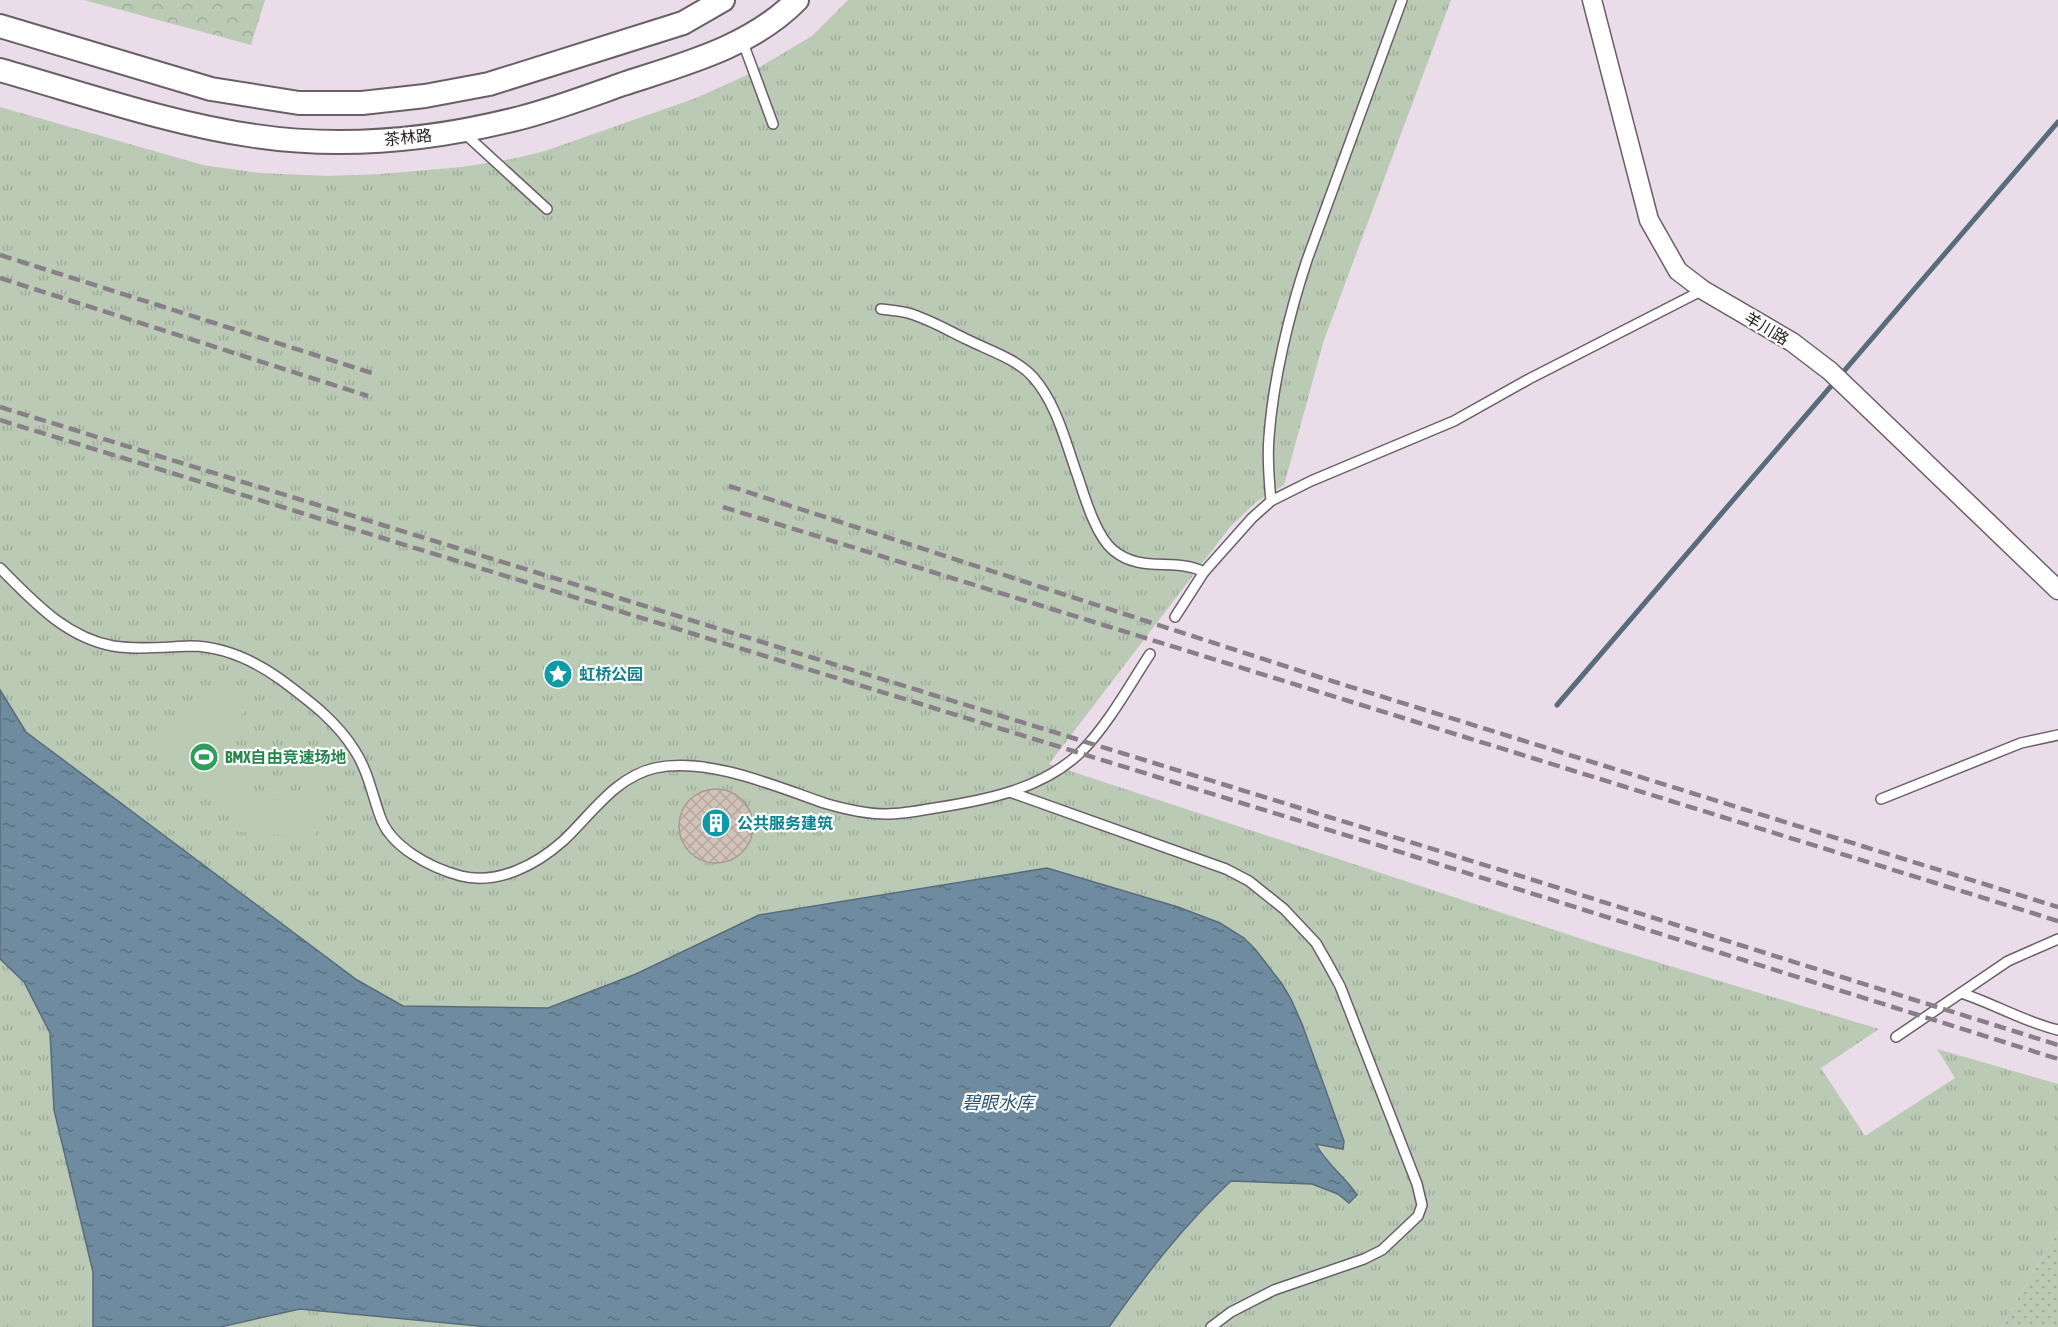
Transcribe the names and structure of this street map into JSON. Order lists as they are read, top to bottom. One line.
{"streets":{"street":["茶林路","羊川路"]},"water":["碧眼水库"],"places":{"place":["虹桥公园"],"sports":["BMX自由竞速场地"],"building":["公共服务建筑"]}}
